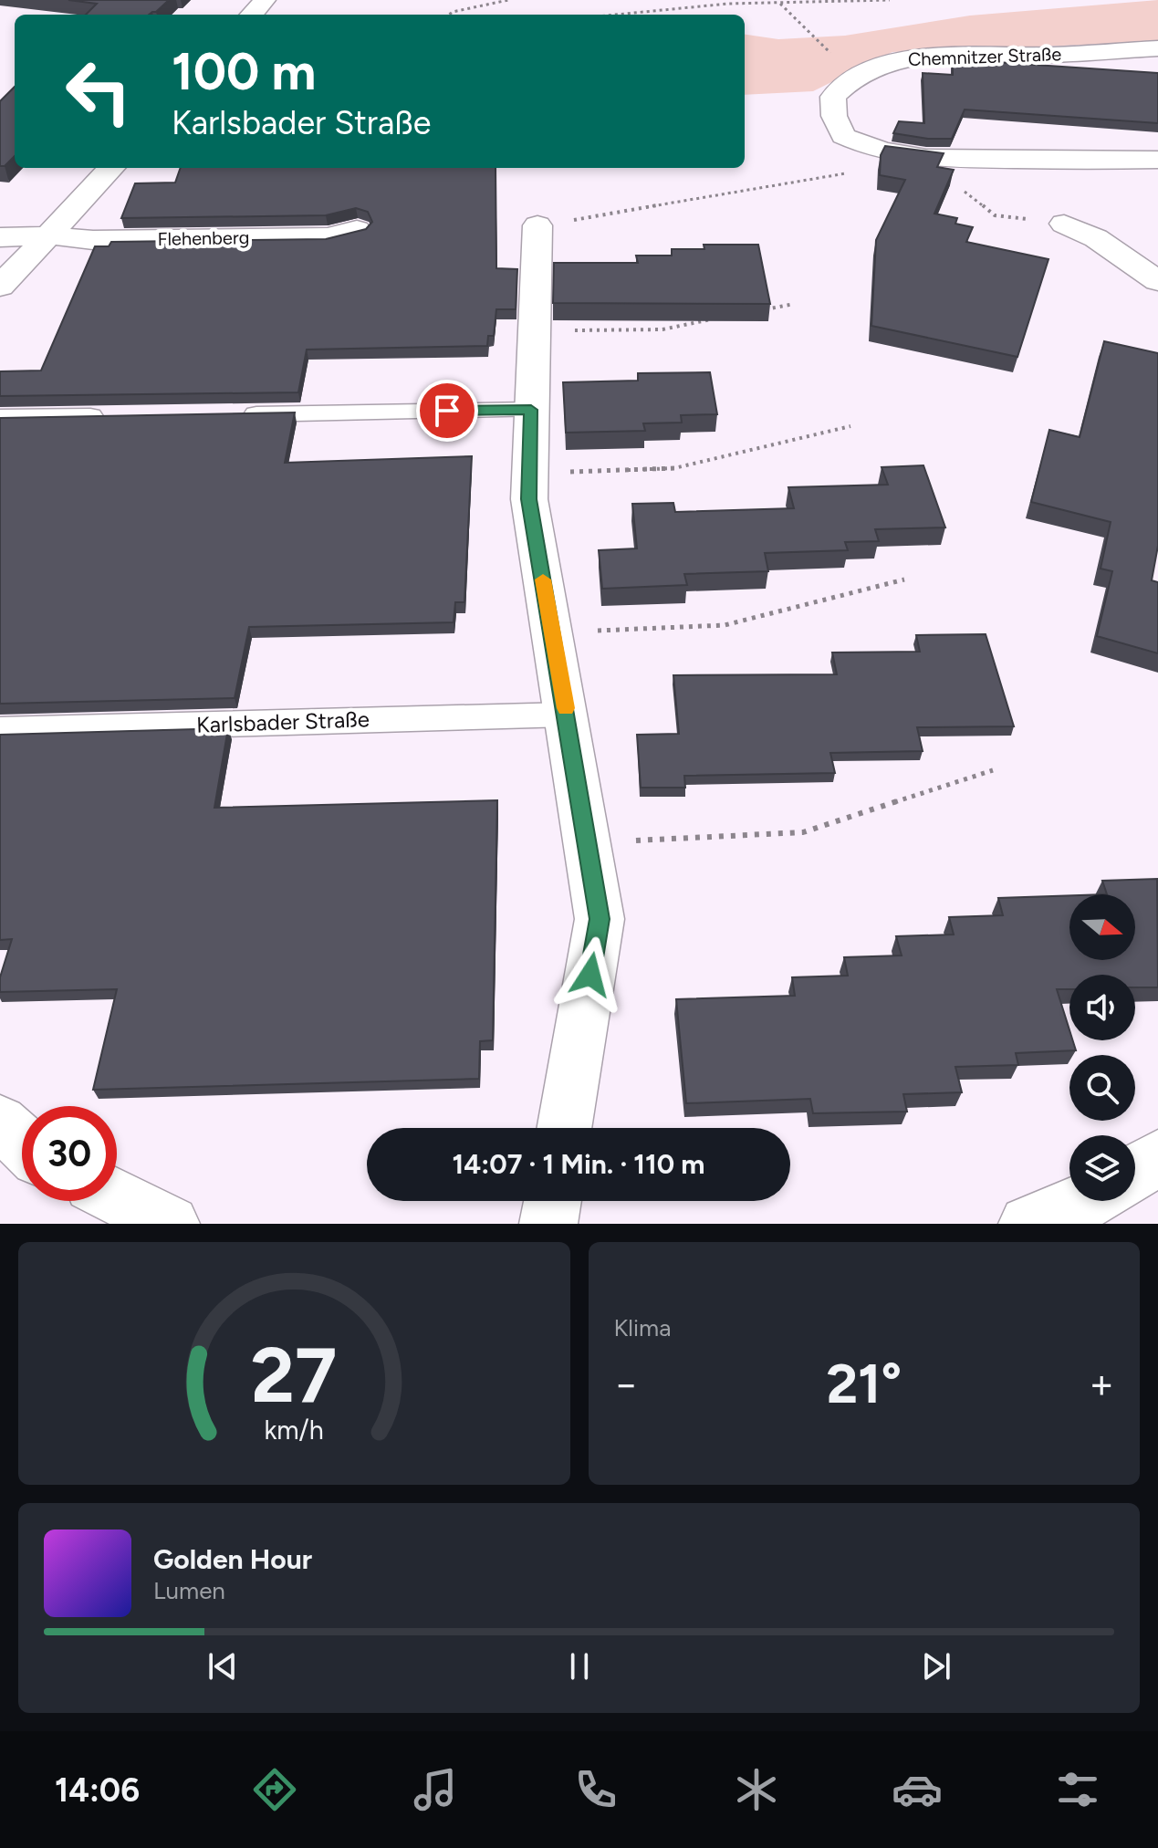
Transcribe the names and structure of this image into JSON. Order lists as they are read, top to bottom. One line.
{"streets":{"street":["Chemnitzer Straße","Flehenberg"],"lane":["Karlsbader Straße"]},"north":"right","page":{"turn":["100 m","Karlsbader Straße"],"limit":"30","trip":"14:07 · 1 Min. · 110 m","tile":"Klima","heat":["−","21°","+"],"song":["Golden Hour","Lumen"],"tabs":"14:06","gauge":["27","km/h"]}}
